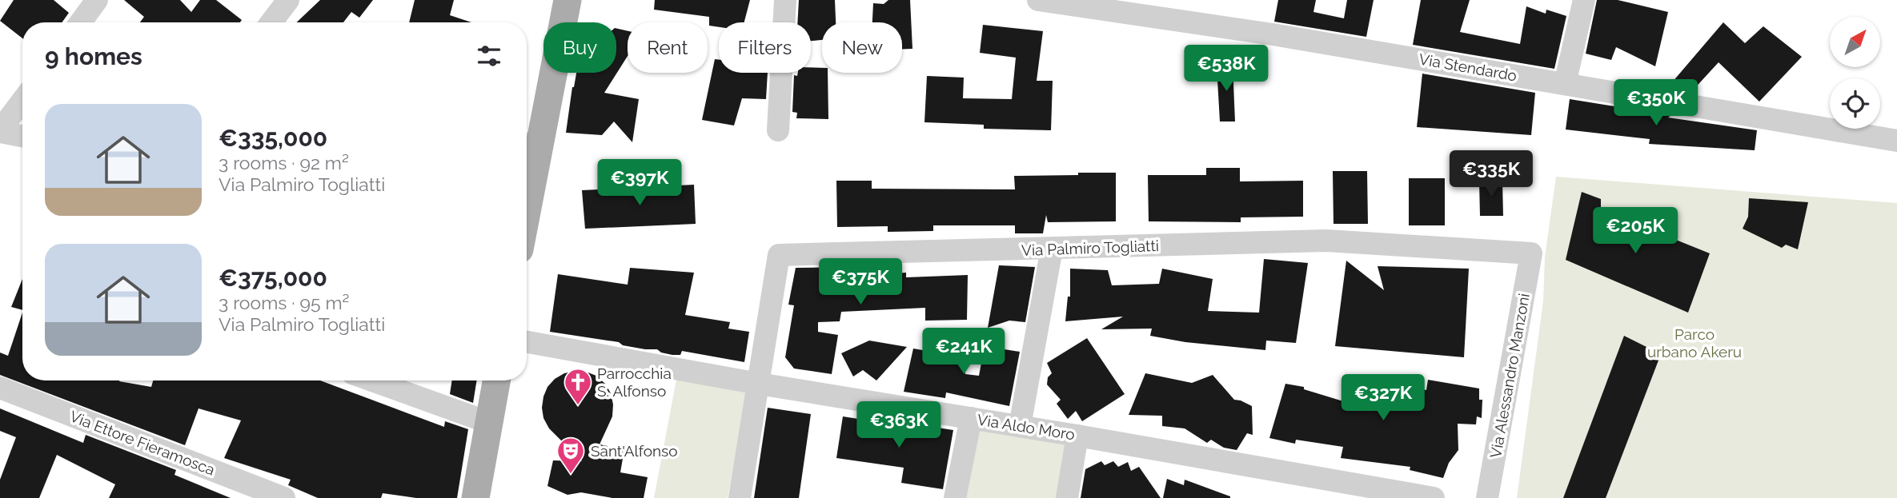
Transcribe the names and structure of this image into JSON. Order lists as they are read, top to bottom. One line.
{"streets":{"street":["Via Stendardo","Via Palmiro Togliatti","Via Alessandro Manzoni","Via Aldo Moro","Via Ettore Fieramosca"]},"crossings":[["Via Palmiro Togliatti","Via Alessandro Manzoni"],["Via Palmiro Togliatti","Via Aldo Moro"]],"parks":["Parco urbano Akeru"],"places":{"church":["Parrocchia S. Alfonso"],"theatre":["Sant'Alfonso"]},"north":"top right","page":{"chip":["Buy","Rent","Filters","New"],"heading":"9 homes","price":["€538K","€350K","€335K","€397K","€205K","€375K","€241K","€327K","€363K"],"list":[{"name":"€335,000","note":"3 rooms · 92 m² · Via Palmiro Togliatti"},{"name":"€375,000","note":"3 rooms · 95 m² · Via Palmiro Togliatti"}]}}
